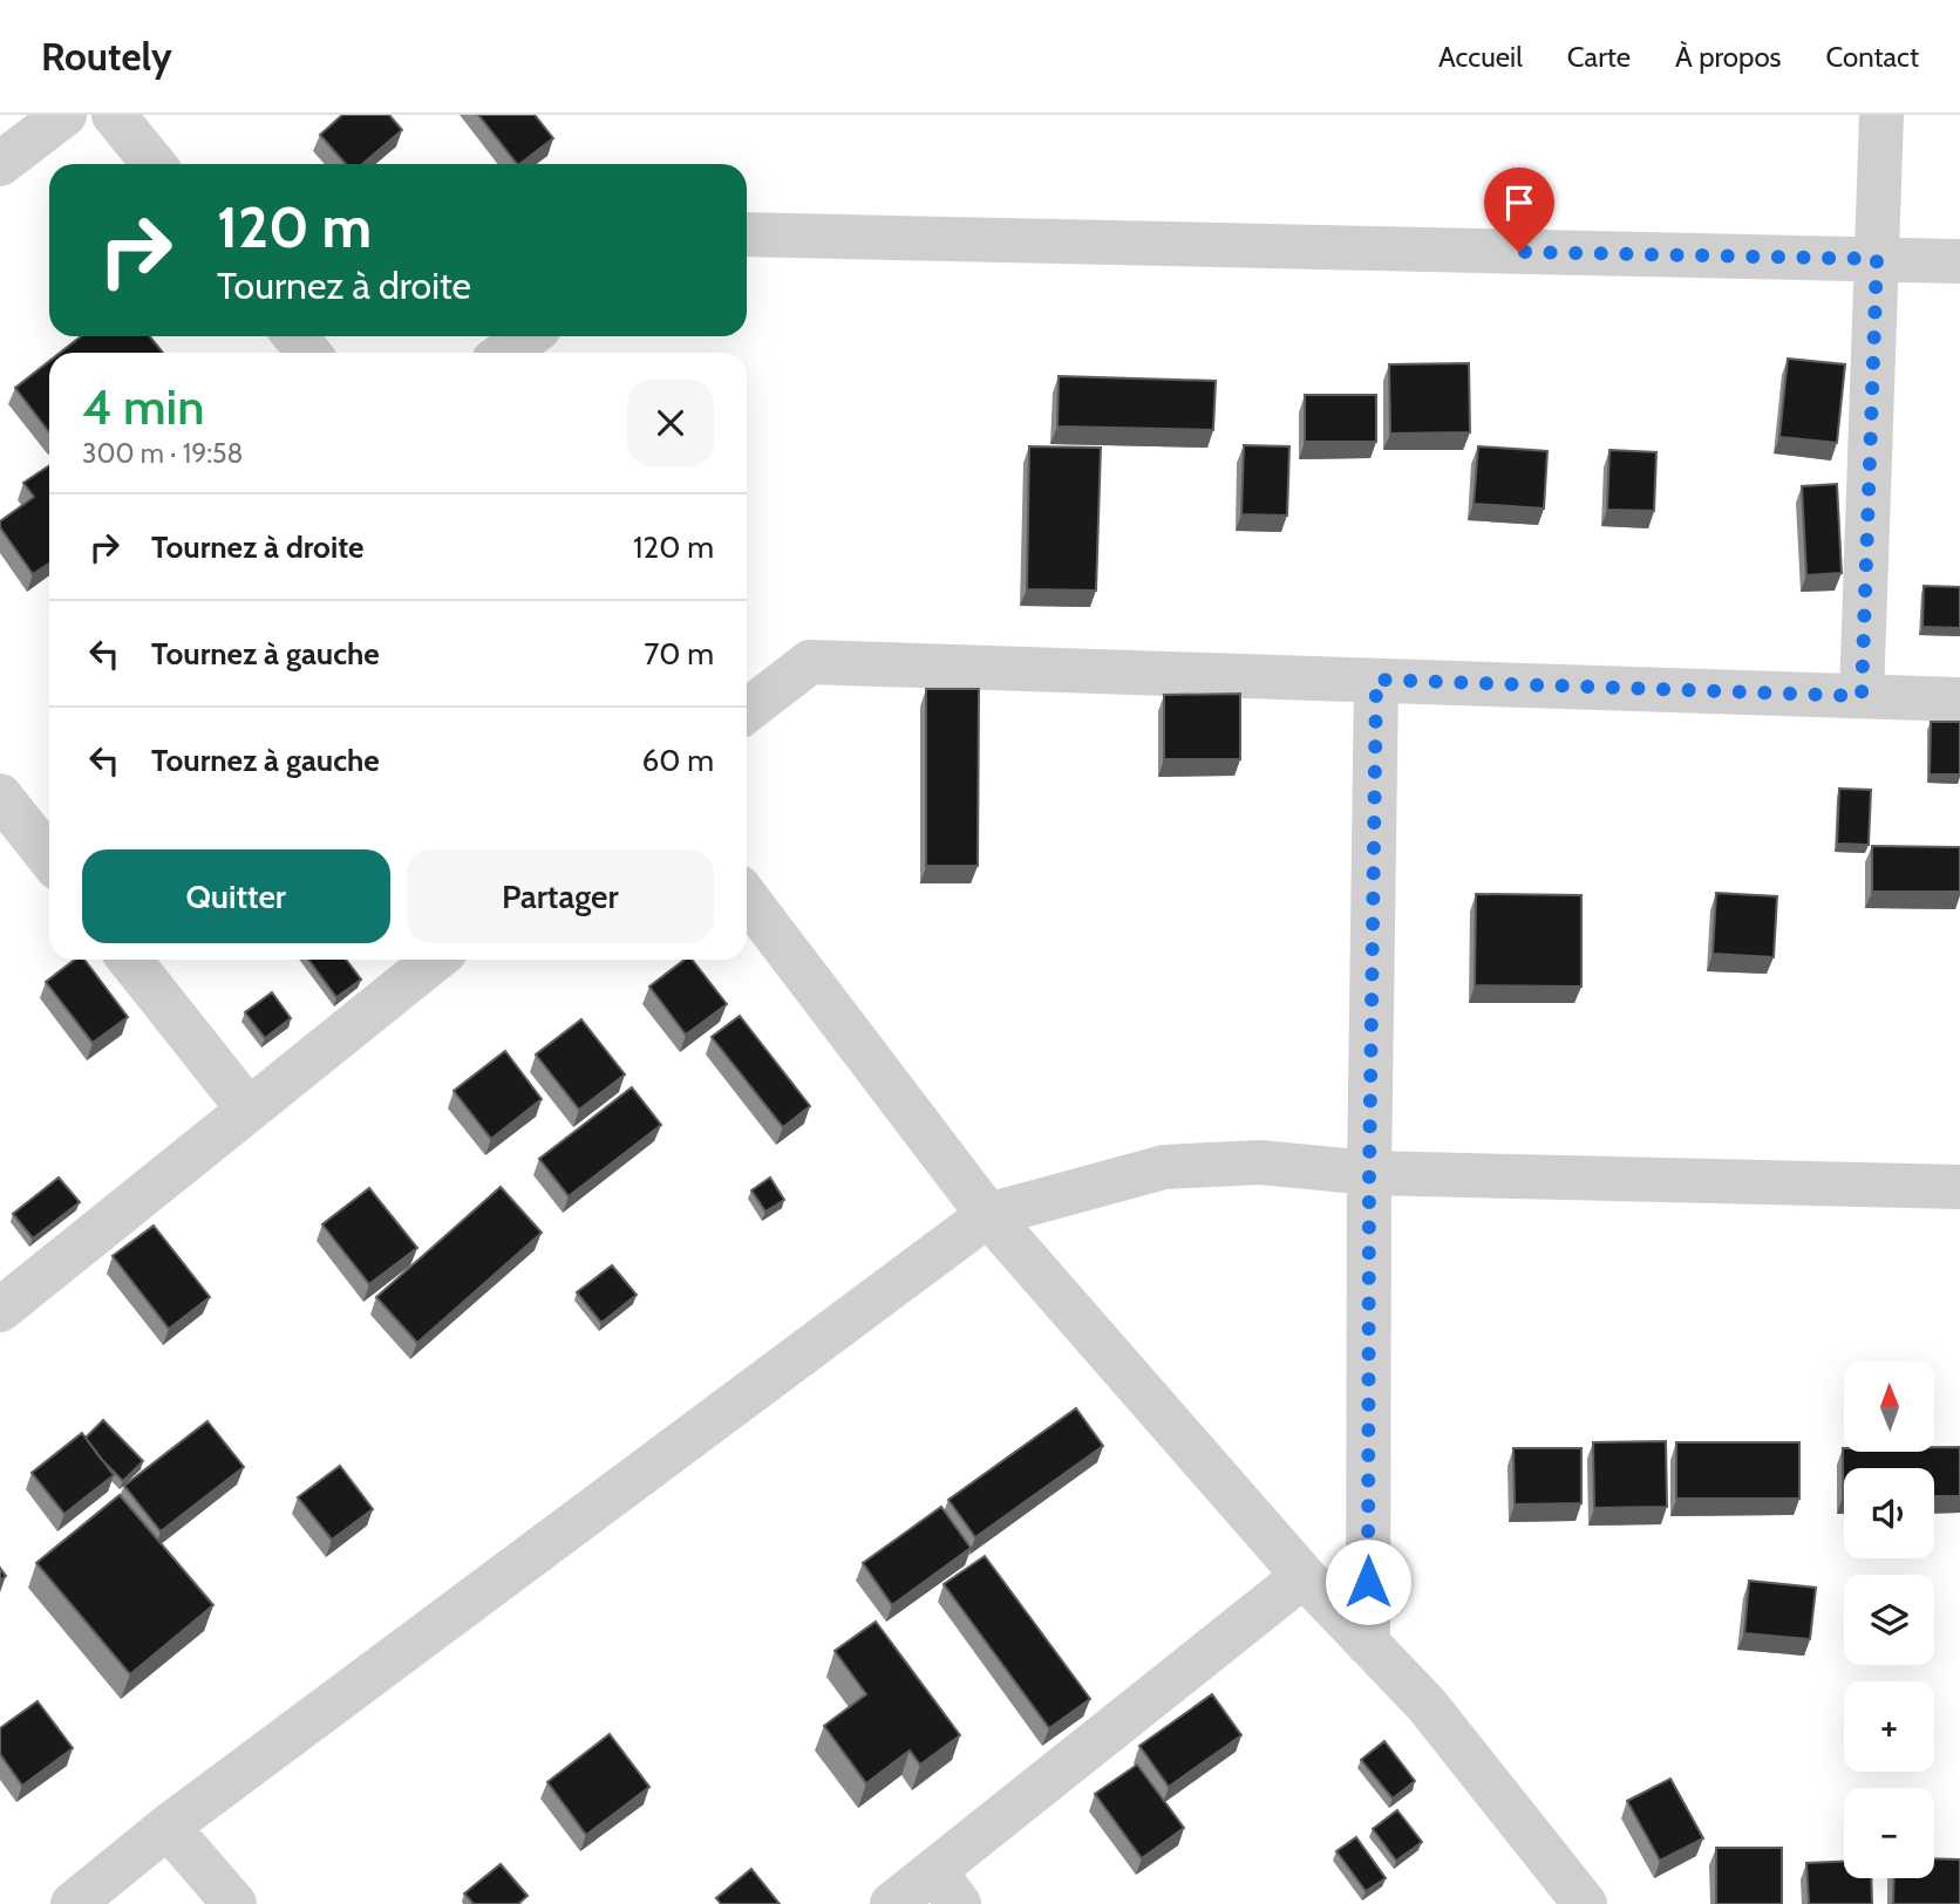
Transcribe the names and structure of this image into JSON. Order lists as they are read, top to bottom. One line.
{"north":"top","page":{"header":"Routely","nav":["Accueil","Carte","À propos","Contact"],"turn":["120 m","Tournez à droite"],"heading":["4 min","300 m · 19:58"],"list":[{"name":"Tournez à droite","value":"120 m"},{"name":"Tournez à gauche","value":"70 m"},{"name":"Tournez à gauche","value":"60 m"}],"buttons":["Quitter","Partager"],"map_buttons":["+","−"]}}
